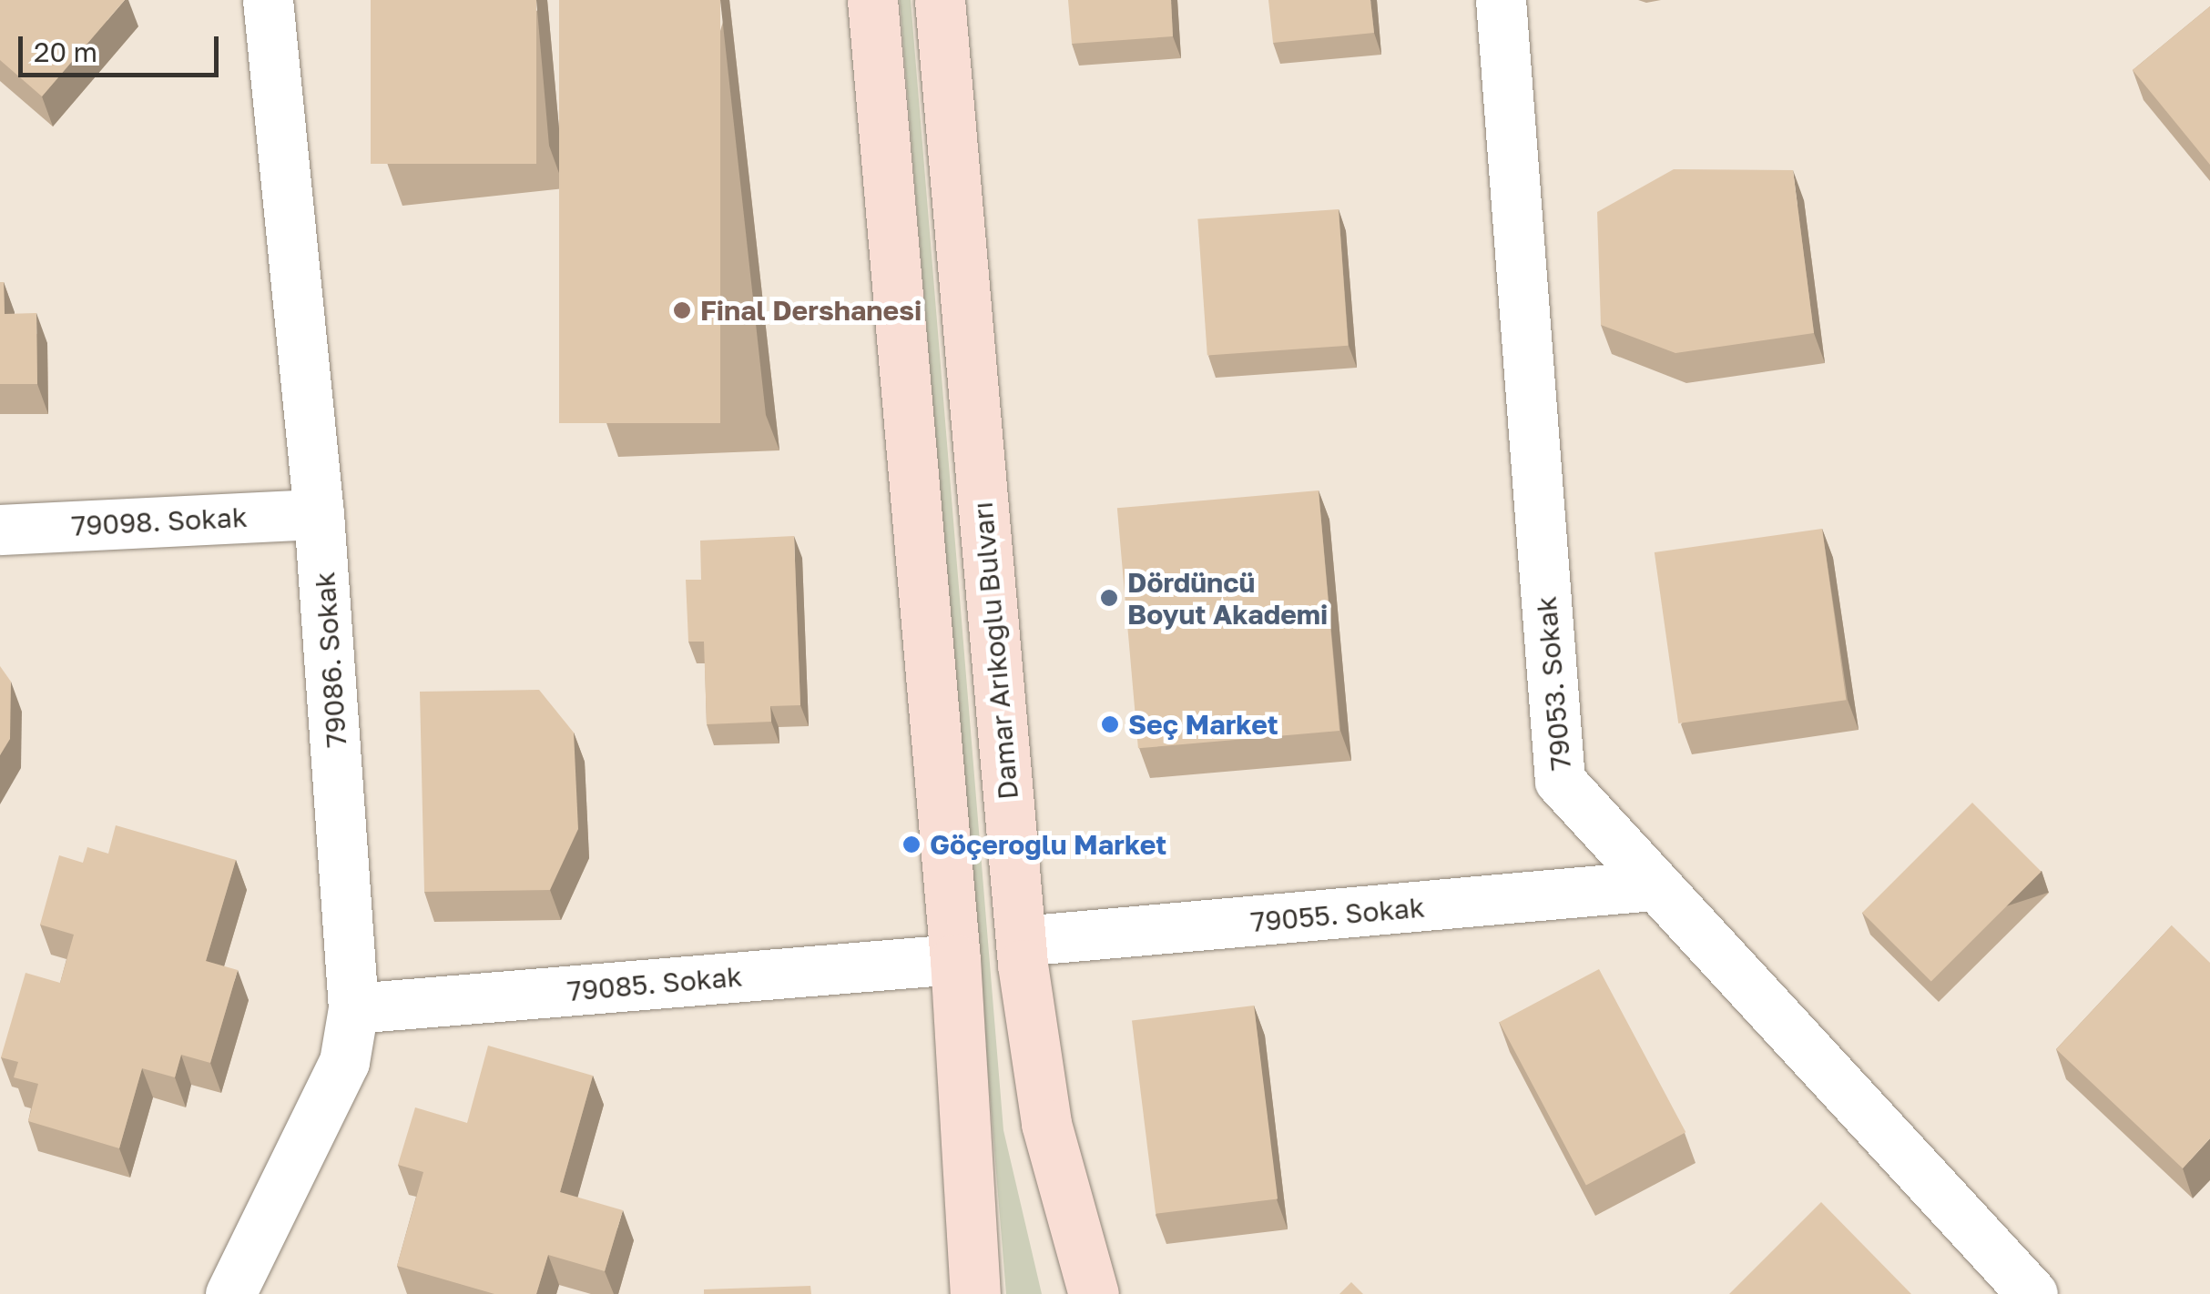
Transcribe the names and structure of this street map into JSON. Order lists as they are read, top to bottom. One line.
{"streets":{"main road":["Damar Arıkoğlu Bulvarı"],"street":["79098. Sokak","79086. Sokak","79053. Sokak","79055. Sokak","79085. Sokak"]},"crossings":[["79098. Sokak","79086. Sokak"],["Damar Arıkoğlu Bulvarı","79055. Sokak"],["79086. Sokak","79085. Sokak"],["79053. Sokak","79055. Sokak"]],"places":["Final Dershanesi","Dördüncü Boyut Akademi","Seç Market","Göçeroğlu Market"],"scale_bar":"20 m"}
